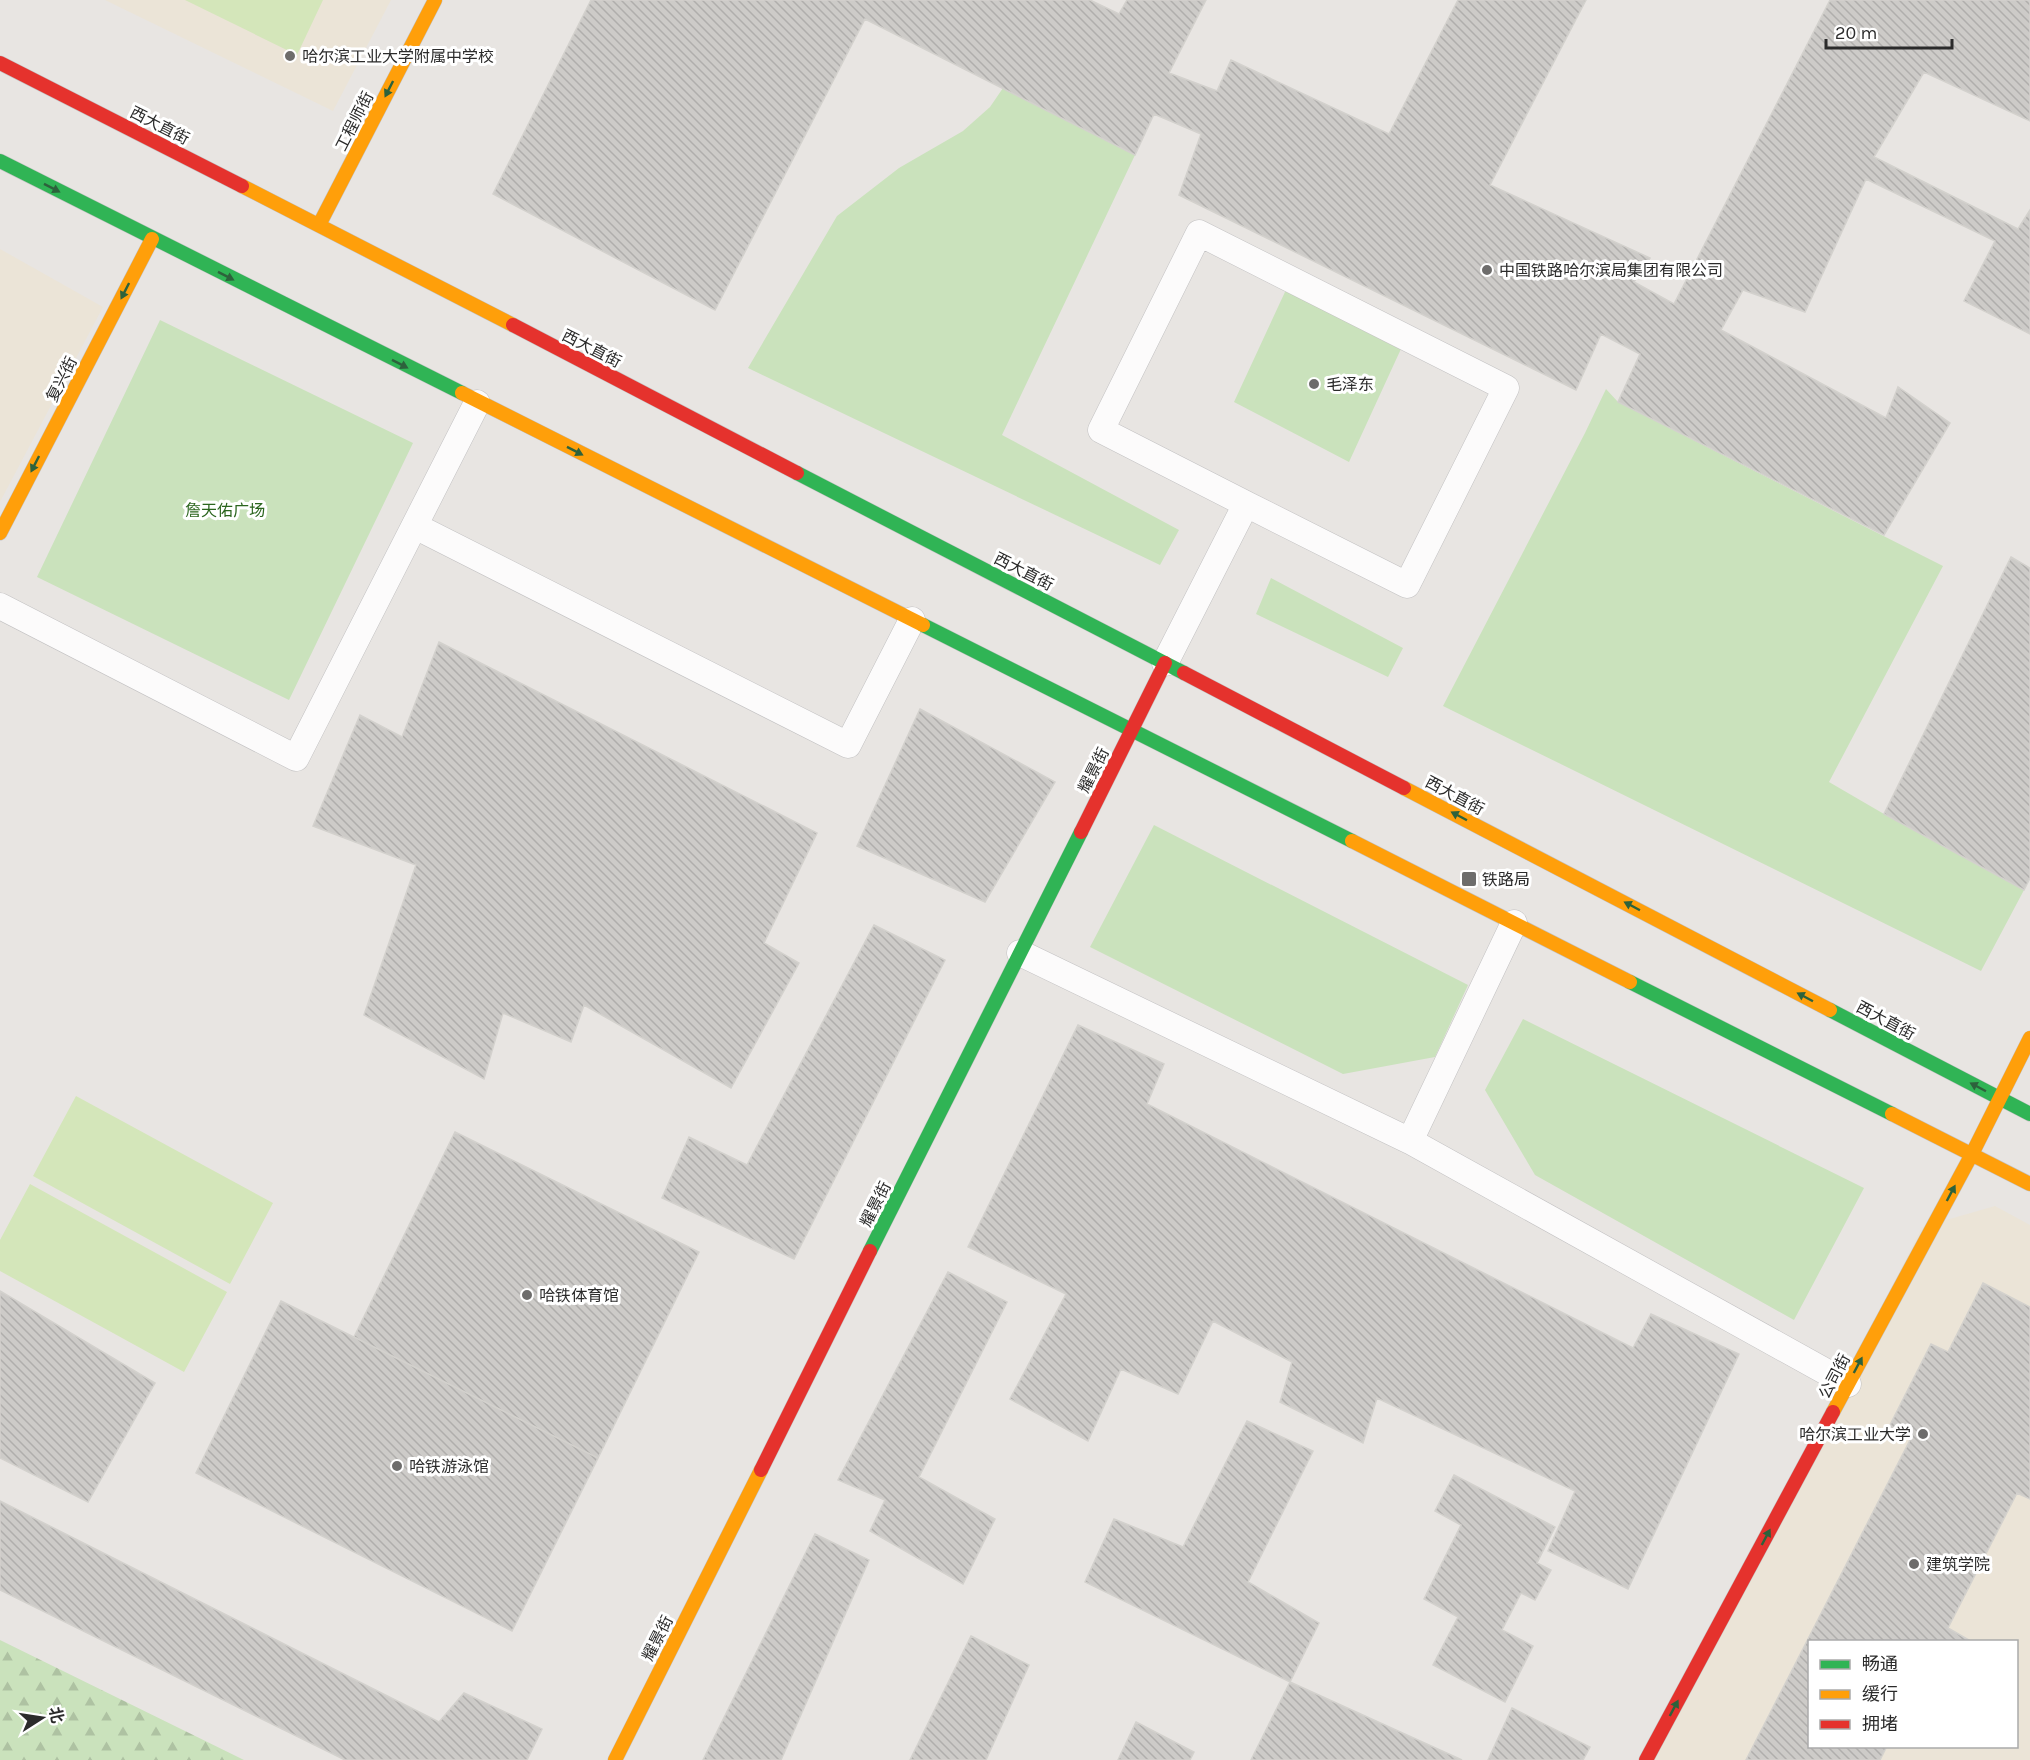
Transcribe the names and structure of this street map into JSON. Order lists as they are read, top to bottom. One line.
{"streets":{"main road":["工程师街","西大直街","复兴街","耀景街","公司街"]},"crossings":[["工程师街","西大直街"],["西大直街","耀景街"],["西大直街","公司街"]],"one_way":["工程师街","复兴街","公司街"],"parks":["詹天佑广场"],"places":{"other":["哈尔滨工业大学附属中学校","中国铁路哈尔滨局集团有限公司","毛泽东","哈铁体育馆","哈尔滨工业大学","哈铁游泳馆","建筑学院"],"transit":["铁路局"]},"legend":["畅通","缓行","拥堵"],"scale_bar":"20 m","north":"right"}
